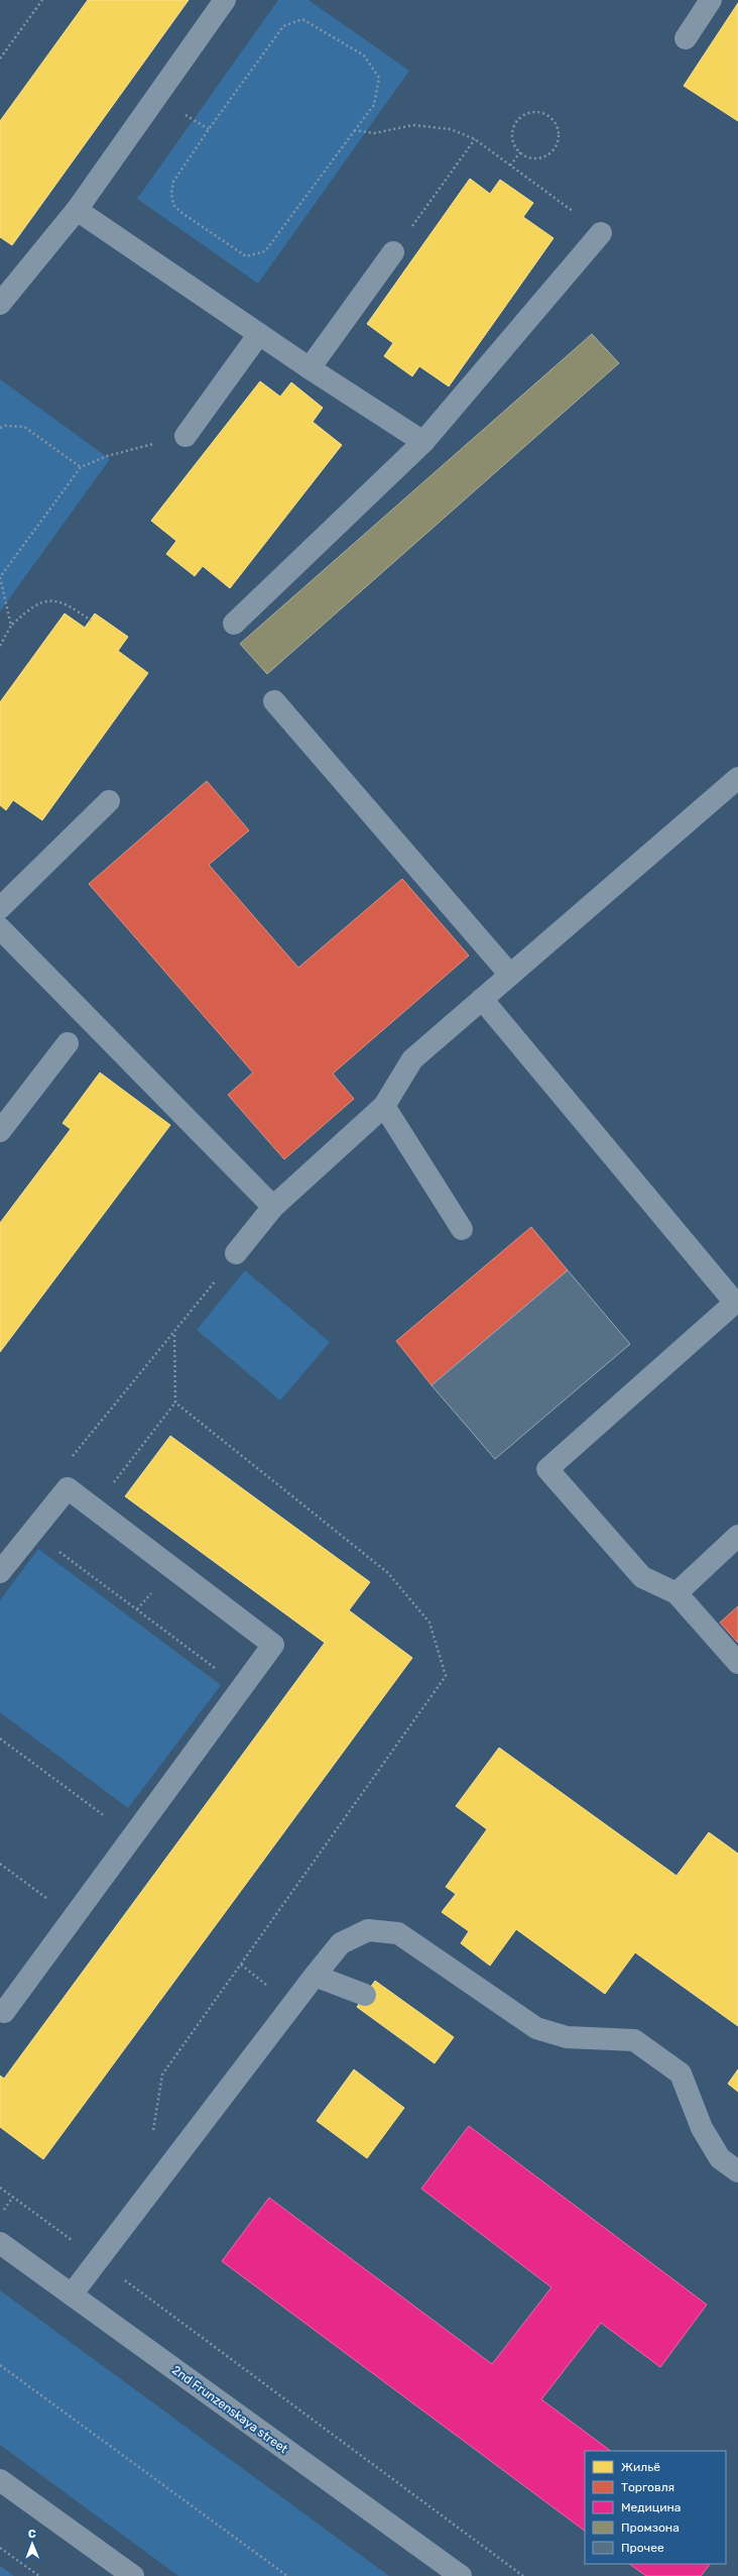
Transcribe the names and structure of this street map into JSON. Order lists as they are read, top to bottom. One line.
{"streets":{"street":["2nd Frunzenskaya street"]},"legend":["Жильё","Торговля","Медицина","Промзона","Прочее"],"north":"top"}
